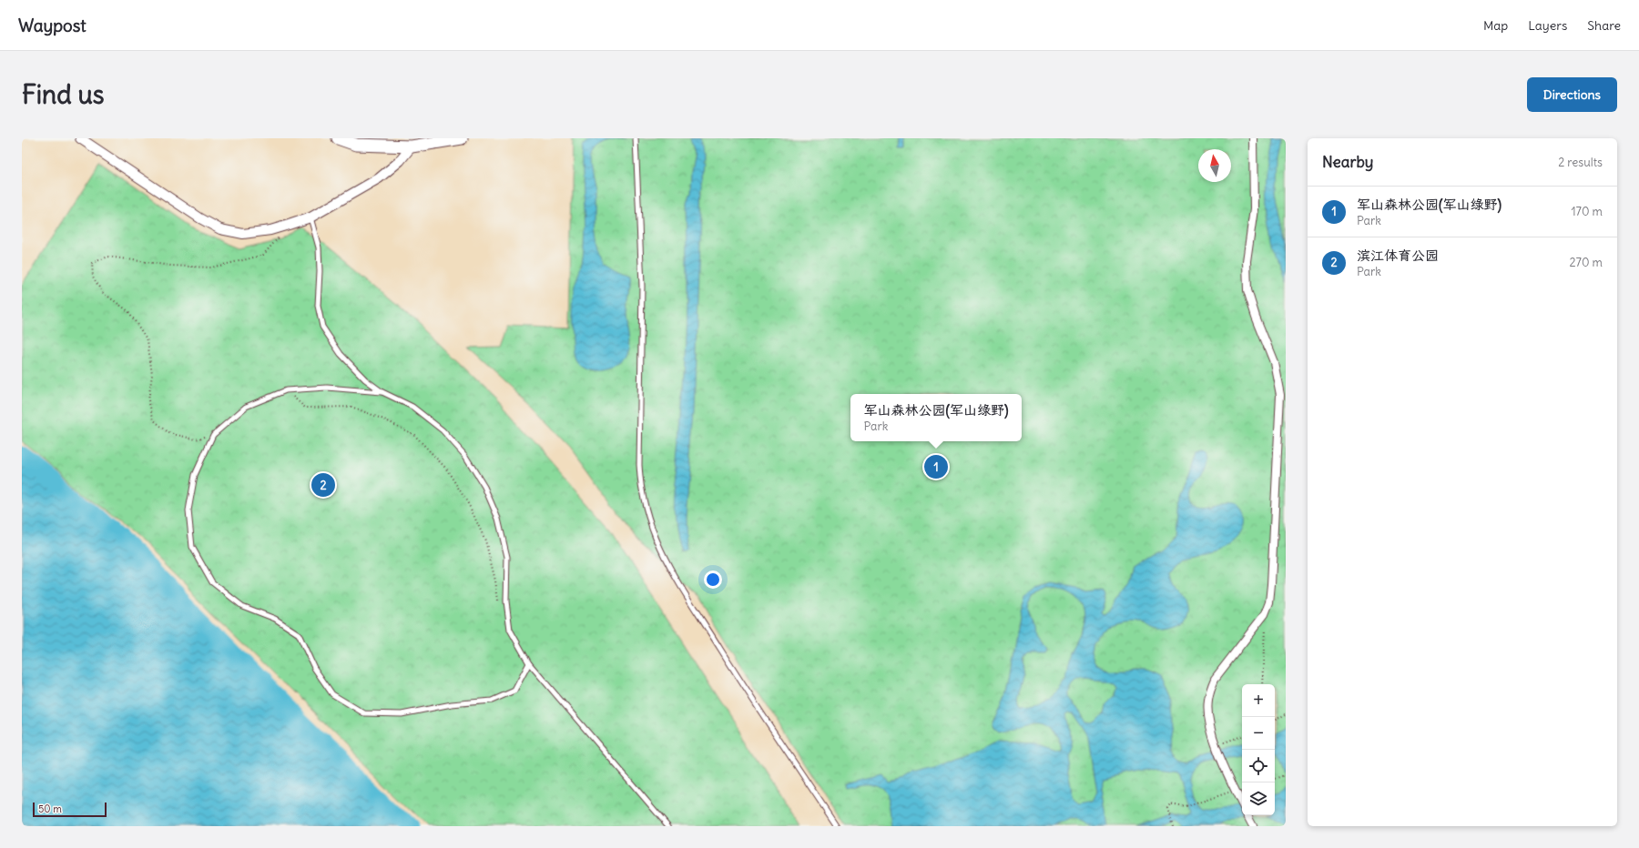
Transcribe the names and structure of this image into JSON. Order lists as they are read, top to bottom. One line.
{"scale_bar":"50 m","north":"top","page":{"header":"Waypost","nav":["Map","Layers","Share"],"buttons":"Directions","title":"Find us","heading":["Nearby","2 results"],"list":[{"mark":"1","name":"军山森林公园(军山绿野)","note":"Park","value":"170 m"},{"mark":"2","name":"滨江体育公园","note":"Park","value":"270 m"}],"popup":["军山森林公园(军山绿野)","Park"],"pins":["1","2"],"map_buttons":["+","−"],"scale":"50 m"}}
